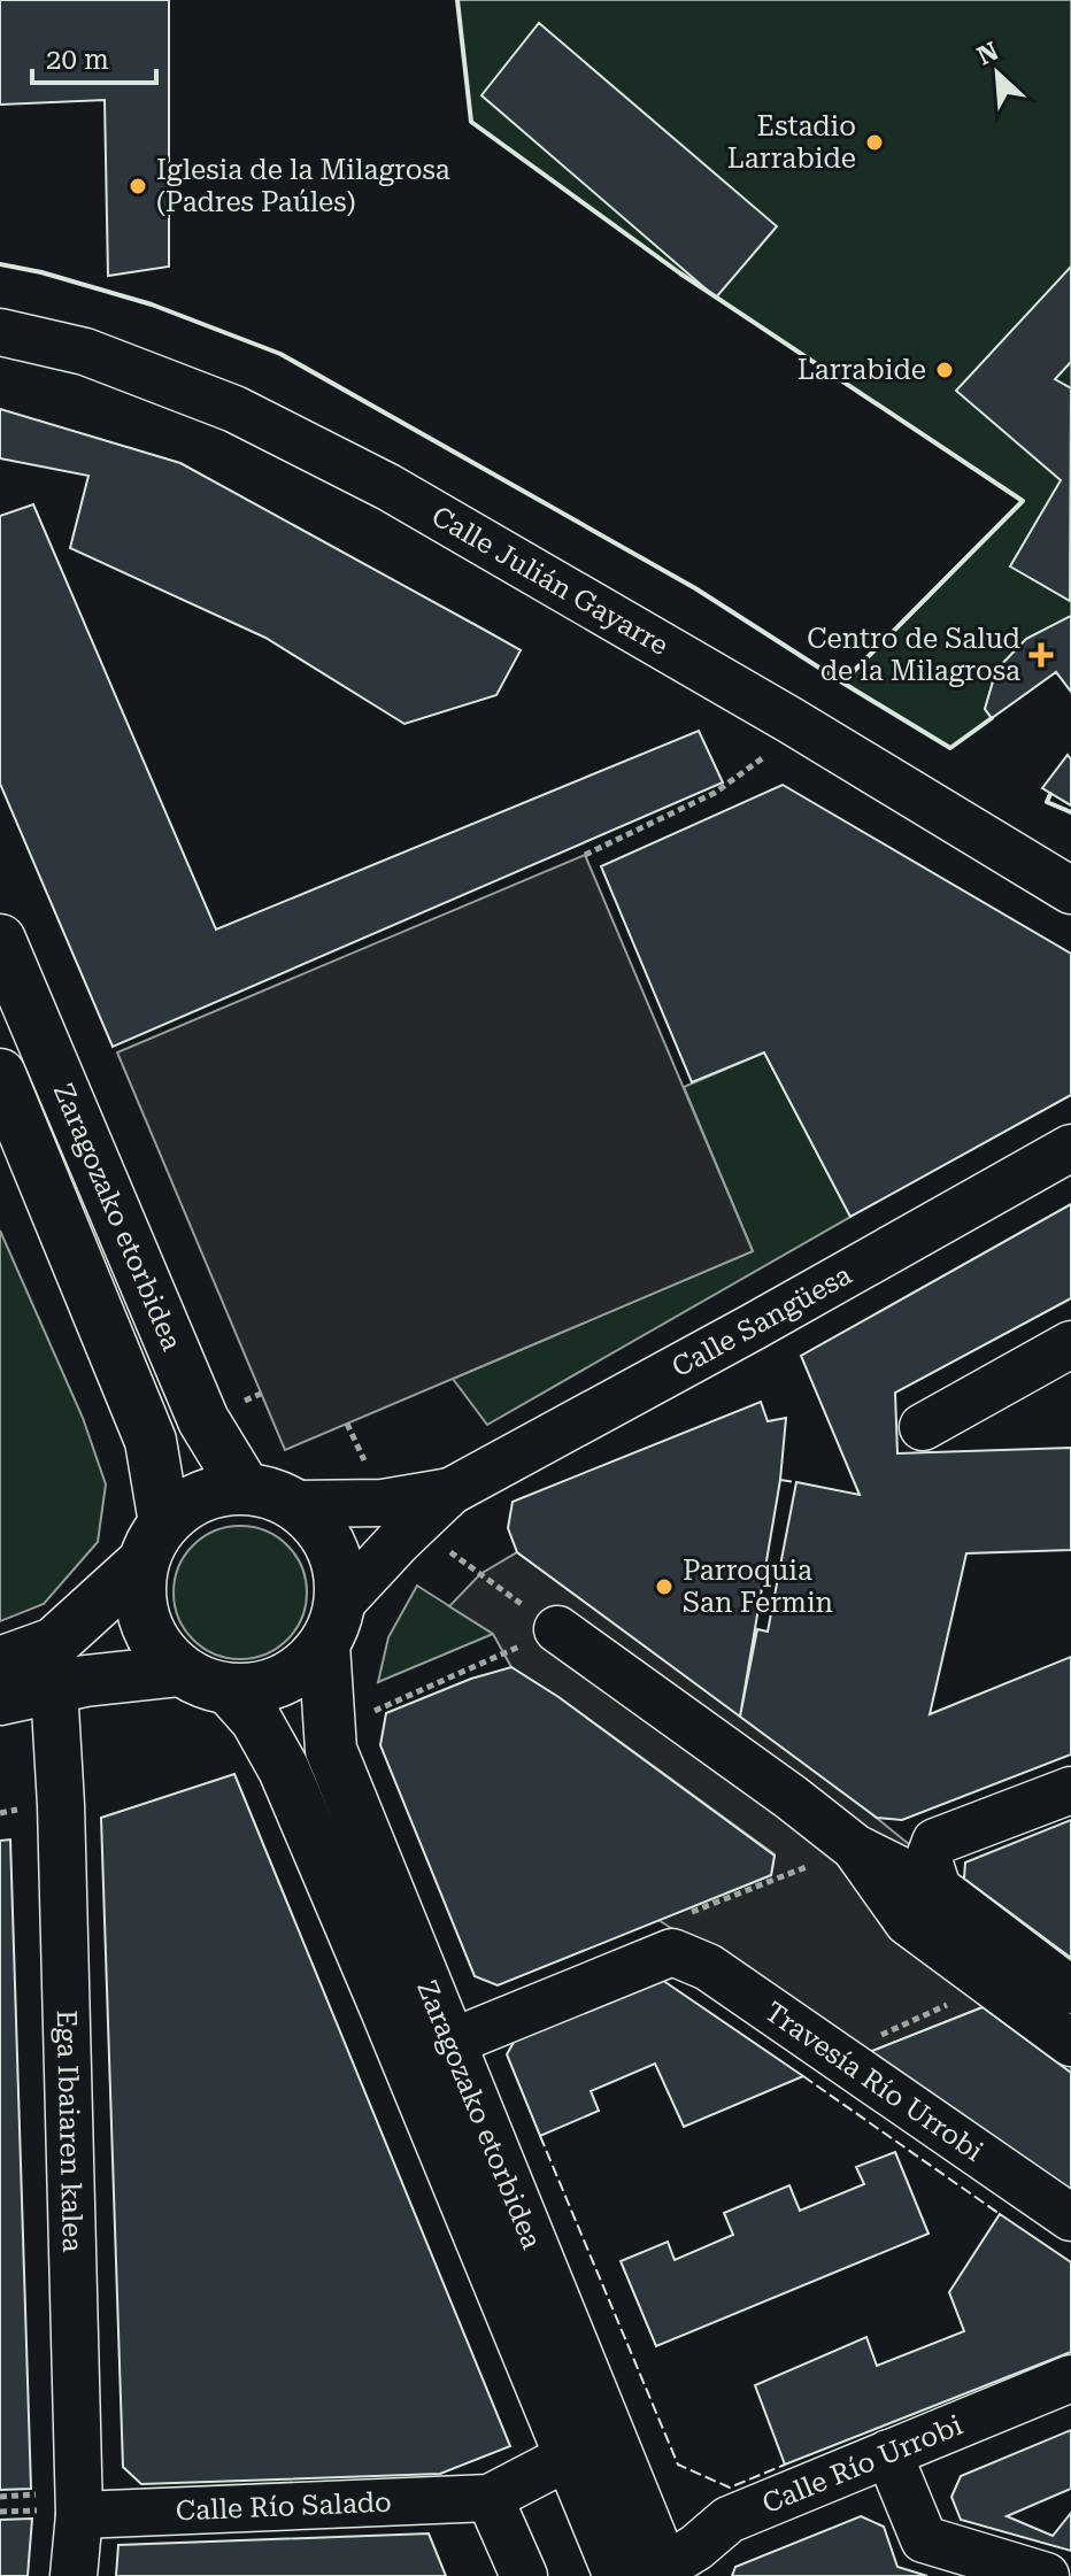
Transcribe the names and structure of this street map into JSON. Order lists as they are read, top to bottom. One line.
{"streets":{"main road":["Zaragozako etorbidea"],"street":["Calle Julián Gayarre","Calle Sangüesa","Travesía Río Urrobi","Ega Ibaiaren kalea","Calle Río Urrobi","Calle Río Salado"]},"crossings":[["Zaragozako etorbidea","Calle Sangüesa"],["Zaragozako etorbidea","Calle Río Urrobi"],["Zaragozako etorbidea","Calle Río Salado"],["Ega Ibaiaren kalea","Calle Río Salado"]],"places":{"other":["Estadio Larrabide","Iglesia de la Milagrosa (Padres Paúles)","Larrabide","Parroquia San Fermin"],"health":["Centro de Salud de la Milagrosa"]},"scale_bar":"20 m","north":"top left"}
